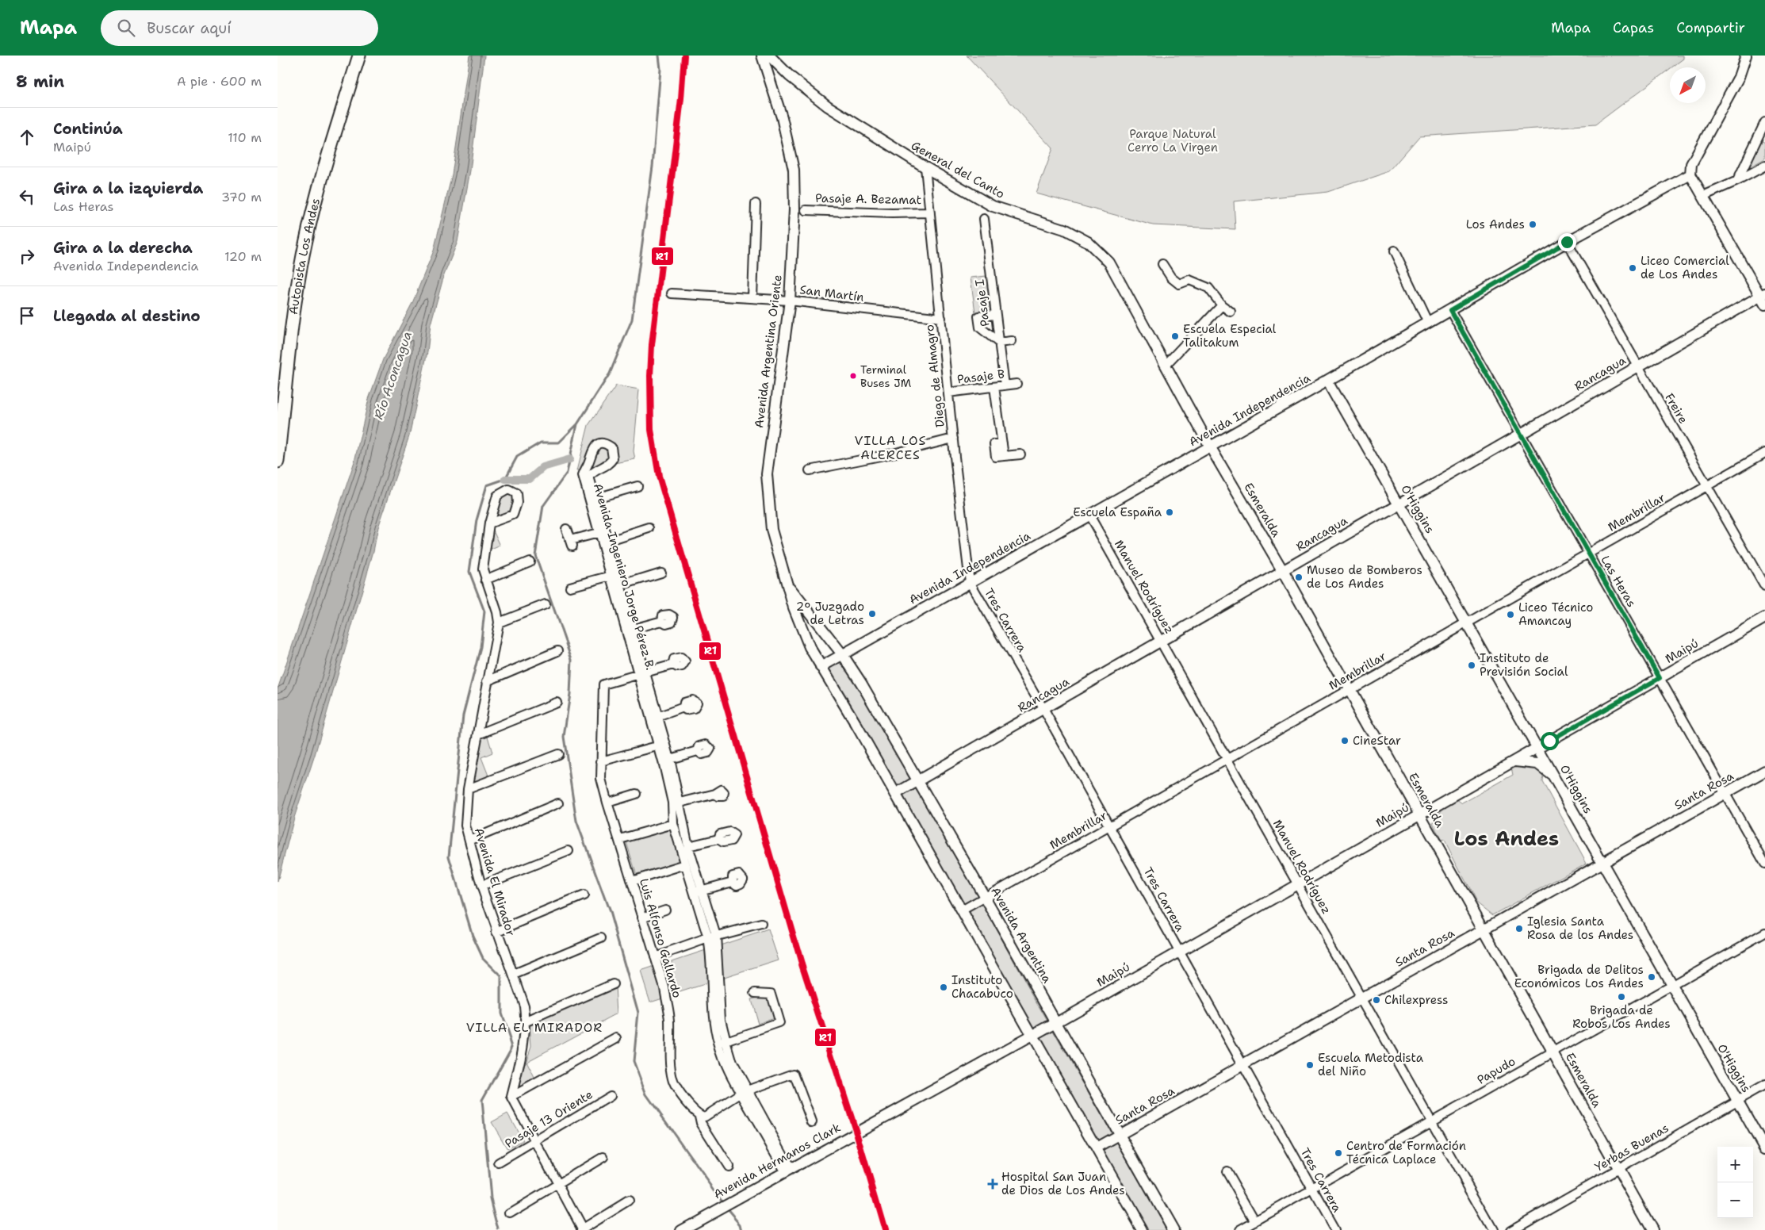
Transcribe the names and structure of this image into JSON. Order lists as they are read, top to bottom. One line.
{"streets":{"highway":["Autopista Los Andes"],"main road":["General del Canto","Avenida Argentina Oriente","Rancagua","Avenida Independencia","O'Higgins","Esmeralda","Maipú","Santa Rosa","Avenida Argentina","Avenida Hermanos Clark"],"street":["Pasaje A. Bezamat","San Martín","Pasaje I","Diego de Almagro","Pasaje B","Freire","Membrillar","Avenida Ingeniero Jorge Pérez B.","Las Heras","Manuel Rodríguez","Tres Carrera","Avenida El Mirador","Luis Alfonso Gallardo","Papudo","Pasaje 13 Oriente","Yerbas Buenas"]},"crossings":[["General del Canto","Diego de Almagro"],["General del Canto","Avenida Independencia"],["General del Canto","Esmeralda"],["Pasaje A. Bezamat","Diego de Almagro"],["San Martín","Avenida Argentina Oriente"],["San Martín","Diego de Almagro"],["Pasaje I","Pasaje B"],["Avenida Argentina Oriente","Avenida Independencia"],["Avenida Argentina Oriente","Avenida Argentina"],["Rancagua","Freire"],["Rancagua","O'Higgins"],["Rancagua","Esmeralda"],["Rancagua","Las Heras"],["Rancagua","Manuel Rodríguez"],["Rancagua","Tres Carrera"],["Rancagua","Avenida Argentina"],["Diego de Almagro","Pasaje B"],["Diego de Almagro","Avenida Independencia"],["Diego de Almagro","Tres Carrera"],["Freire","Avenida Independencia"],["Freire","Membrillar"],["Avenida Independencia","O'Higgins"],["Avenida Independencia","Esmeralda"],["Avenida Independencia","Las Heras"],["Avenida Independencia","Manuel Rodríguez"],["Avenida Independencia","Tres Carrera"],["Avenida Independencia","Avenida Argentina"],["O'Higgins","Membrillar"],["O'Higgins","Maipú"],["O'Higgins","Santa Rosa"],["O'Higgins","Papudo"],["O'Higgins","Yerbas Buenas"],["Esmeralda","Membrillar"],["Esmeralda","Maipú"],["Esmeralda","Santa Rosa"],["Esmeralda","Papudo"],["Esmeralda","Yerbas Buenas"],["Membrillar","Las Heras"],["Membrillar","Manuel Rodríguez"],["Membrillar","Tres Carrera"],["Membrillar","Avenida Argentina"],["Avenida Ingeniero Jorge Pérez B.","Luis Alfonso Gallardo"],["Avenida Ingeniero Jorge Pérez B.","Avenida Hermanos Clark"],["Las Heras","Maipú"],["Las Heras","Santa Rosa"],["Manuel Rodríguez","Maipú"],["Manuel Rodríguez","Santa Rosa"],["Manuel Rodríguez","Papudo"],["Tres Carrera","Maipú"],["Tres Carrera","Santa Rosa"],["Tres Carrera","Papudo"],["Maipú","Avenida Argentina"],["Maipú","Avenida Hermanos Clark"],["Santa Rosa","Avenida Argentina"]],"districts":["VILLA LOS ALERCES","Los Andes","VILLA EL MIRADOR"],"water":["Río Aconcagua"],"parks":["Parque Natural Cerro La Virgen"],"places":{"other":["Los Andes","Liceo Comercial de Los Andes","Escuela Especial Talitakum","Terminal Buses JM","Escuela España","Museo de Bomberos de Los Andes","2º Juzgado de Letras","Liceo Técnico Amancay","Instituto de Previsión Social","CineStar","Iglesia Santa Rosa de los Andes","Brigada de Delitos Económicos Los Andes","Instituto Chacabuco","Brigada de Robos Los Andes","Chilexpress","Escuela Metodista del Niño","Centro de Formación Técnica Laplace"],"health":["Hospital San Juan de Dios de Los Andes"]},"lines":["transit line R1"],"north":"bottom left","page":{"header":"Mapa","search":"Buscar aquí","nav":["Mapa","Capas","Compartir"],"heading":["8 min","A pie · 600 m"],"list":[["Continúa","Maipú","110 m"],["Gira a la izquierda","Las Heras","370 m"],["Gira a la derecha","Avenida Independencia","120 m"],"Llegada al destino"],"map_buttons":["+","−"]}}
